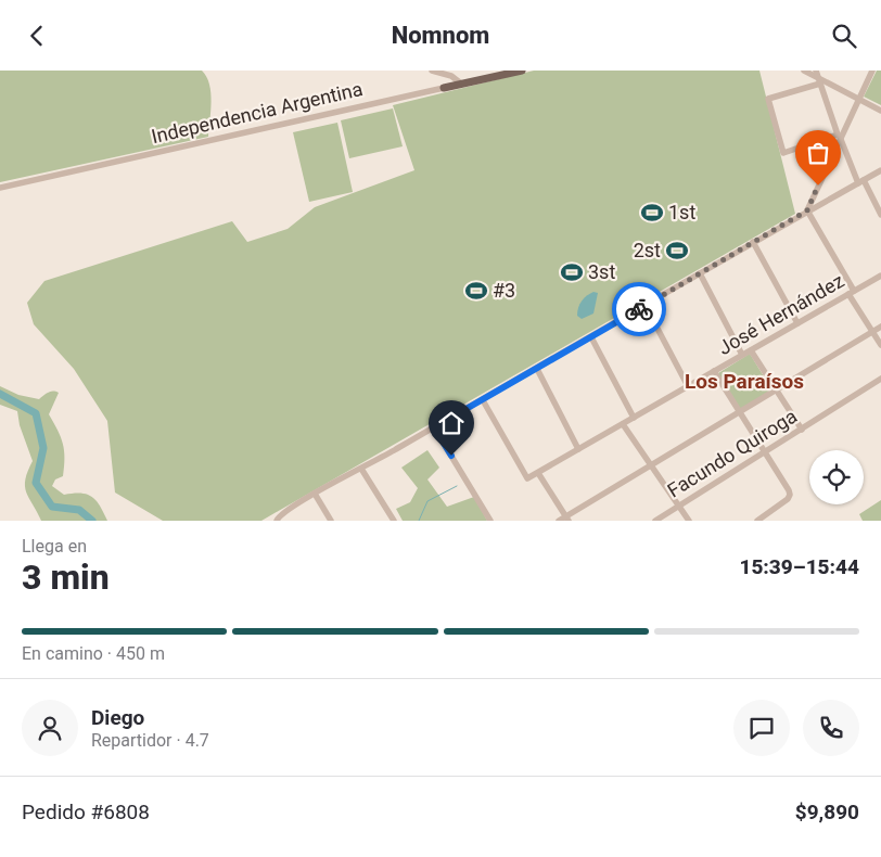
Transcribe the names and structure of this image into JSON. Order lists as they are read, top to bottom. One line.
{"streets":{"main road":["Independencia Argentina"],"street":["José Hernández","Facundo Quiroga"]},"districts":["Los Paraísos"],"places":{"sports":["1st","2st","3st","#3"]},"page":{"header":"Nomnom","heading":["3 min","Llega en","15:39–15:44"],"panel":["Diego","Repartidor · 4.7","Pedido #6808","$9,890"],"bar":"En camino · 450 m"}}
